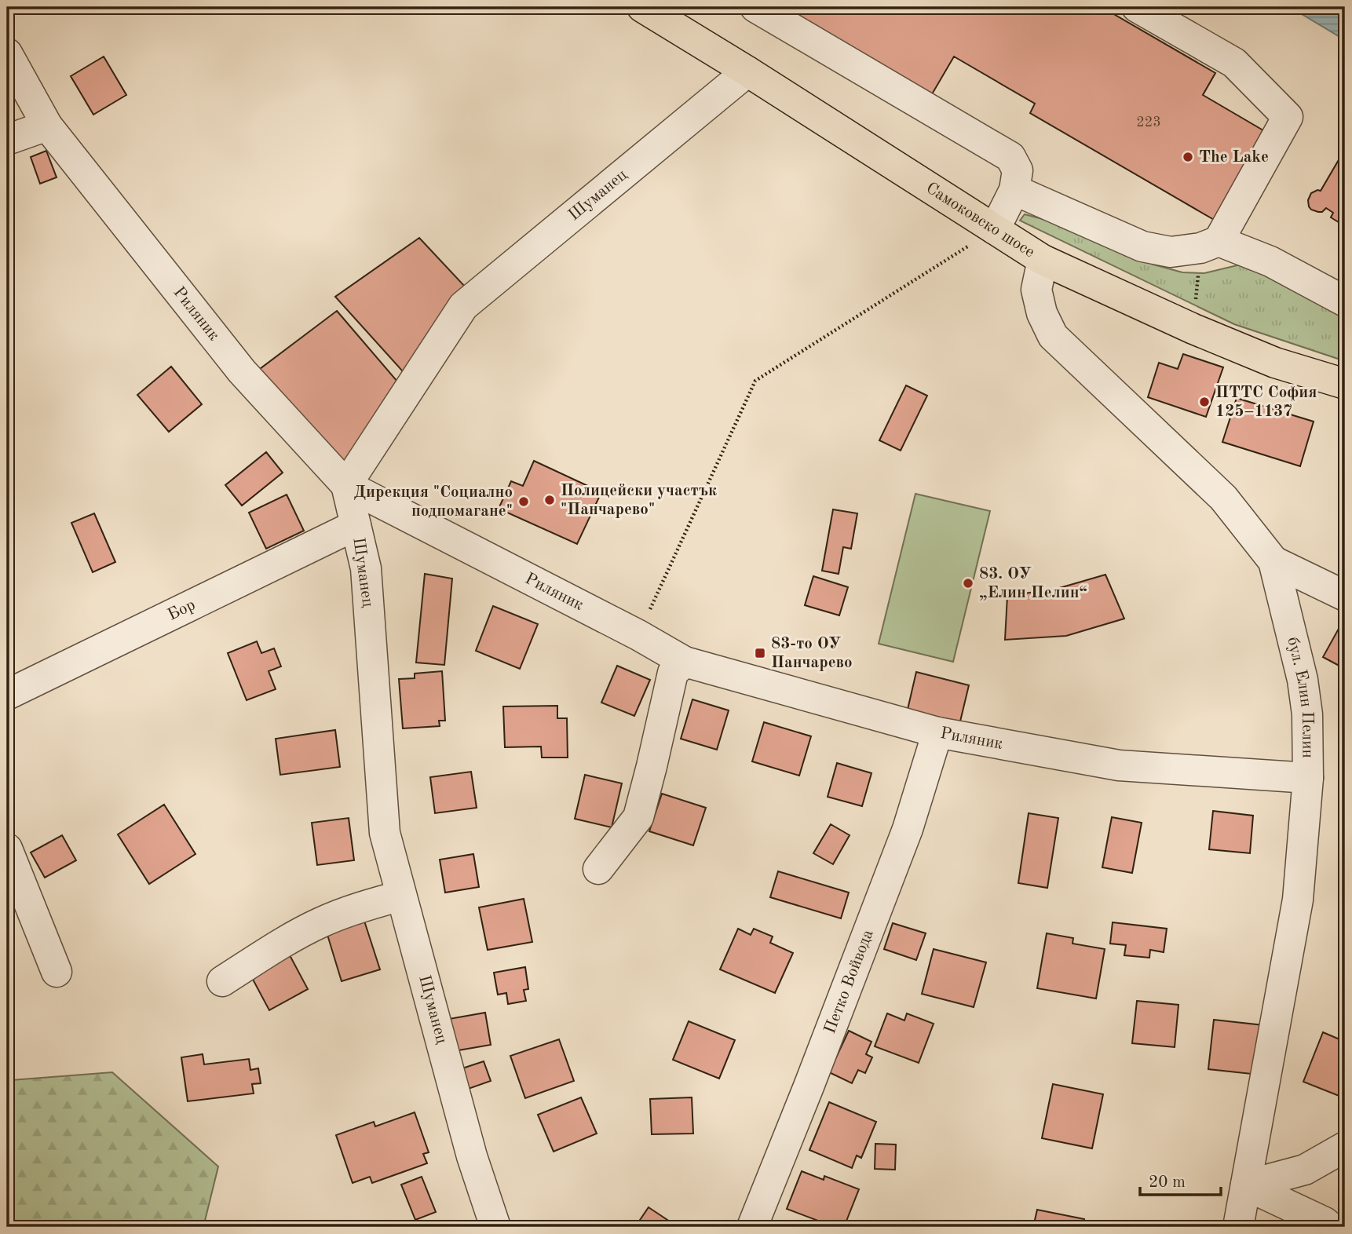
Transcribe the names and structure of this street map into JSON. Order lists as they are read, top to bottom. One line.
{"streets":{"main road":["Самоковско шосе"],"street":["Шуманец","Риляник","Бор","бул. Елин Пелин","Петко Войвода"]},"crossings":[["Шуманец","Самоковско шосе"],["Шуманец","Риляник"],["Шуманец","Бор"],["Самоковско шосе","бул. Елин Пелин"],["Риляник","бул. Елин Пелин"],["Риляник","Петко Войвода"]],"places":{"other":["The Lake","ПТТС София 125–1137","Полицейски участък \"Панчарево\"","Дирекция \"Социално подпомагане\"","83. ОУ „Елин Пелин“"],"transit":["83-то ОУ Панчарево"]},"house_numbers":["223"],"scale_bar":"20 m"}
